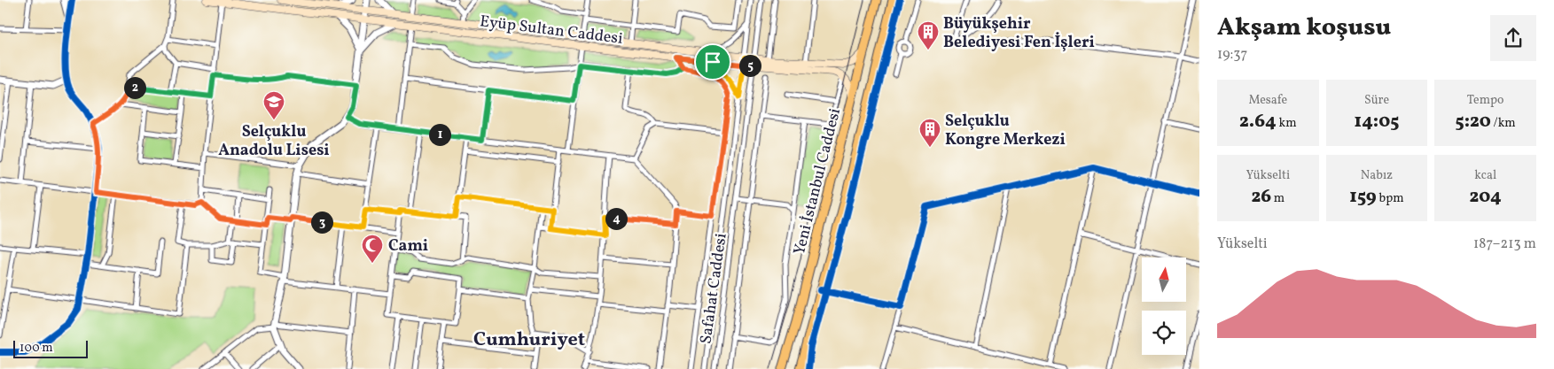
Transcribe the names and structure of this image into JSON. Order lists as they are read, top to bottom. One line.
{"streets":{"highway":["Yeni İstanbul Caddesi"],"main road":["Eyüp Sultan Caddesi"],"street":["Safahat Caddesi"]},"crossings":[["Eyüp Sultan Caddesi","Yeni İstanbul Caddesi"],["Eyüp Sultan Caddesi","Safahat Caddesi"]],"districts":["Cumhuriyet"],"places":{"building":["Büyükşehir Belediyesi Fen İşleri","Selçuklu Kongre Merkezi"],"school or university":["Selçuklu Anadolu Lisesi"],"mosque":["Cami"]},"scale_bar":"100 m","north":"top","page":{"heading":["Akşam koşusu","19:37"],"pins":["5","2","1","4","3"],"stats":[["Mesafe","2.64 km"],["Süre","14:05"],["Tempo","5:20 /km"],["Yükselti","26 m"],["Nabız","159 bpm"],["kcal","204"]],"chart":["Yükselti","187–213 m"],"scale":"100 m"}}
